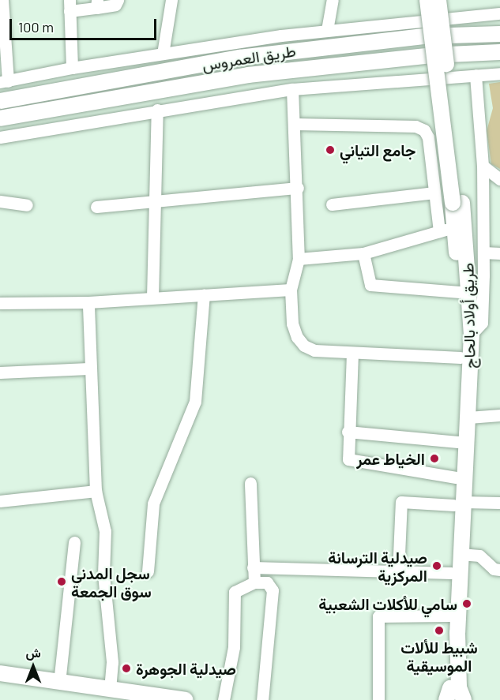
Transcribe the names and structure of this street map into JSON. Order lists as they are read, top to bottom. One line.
{"streets":{"main road":["طريق العمروس","طريق أولاد بالحاج"]},"places":["جامع التياني","الخياط عمر","صيدلية الترسانة المركزية","سجل المدني سوق الجمعة","سامي للأكلات الشعبية","شبيط للألات الموسيقية","صيدلية الجوهرة"],"scale_bar":"100 m","north":"top"}
